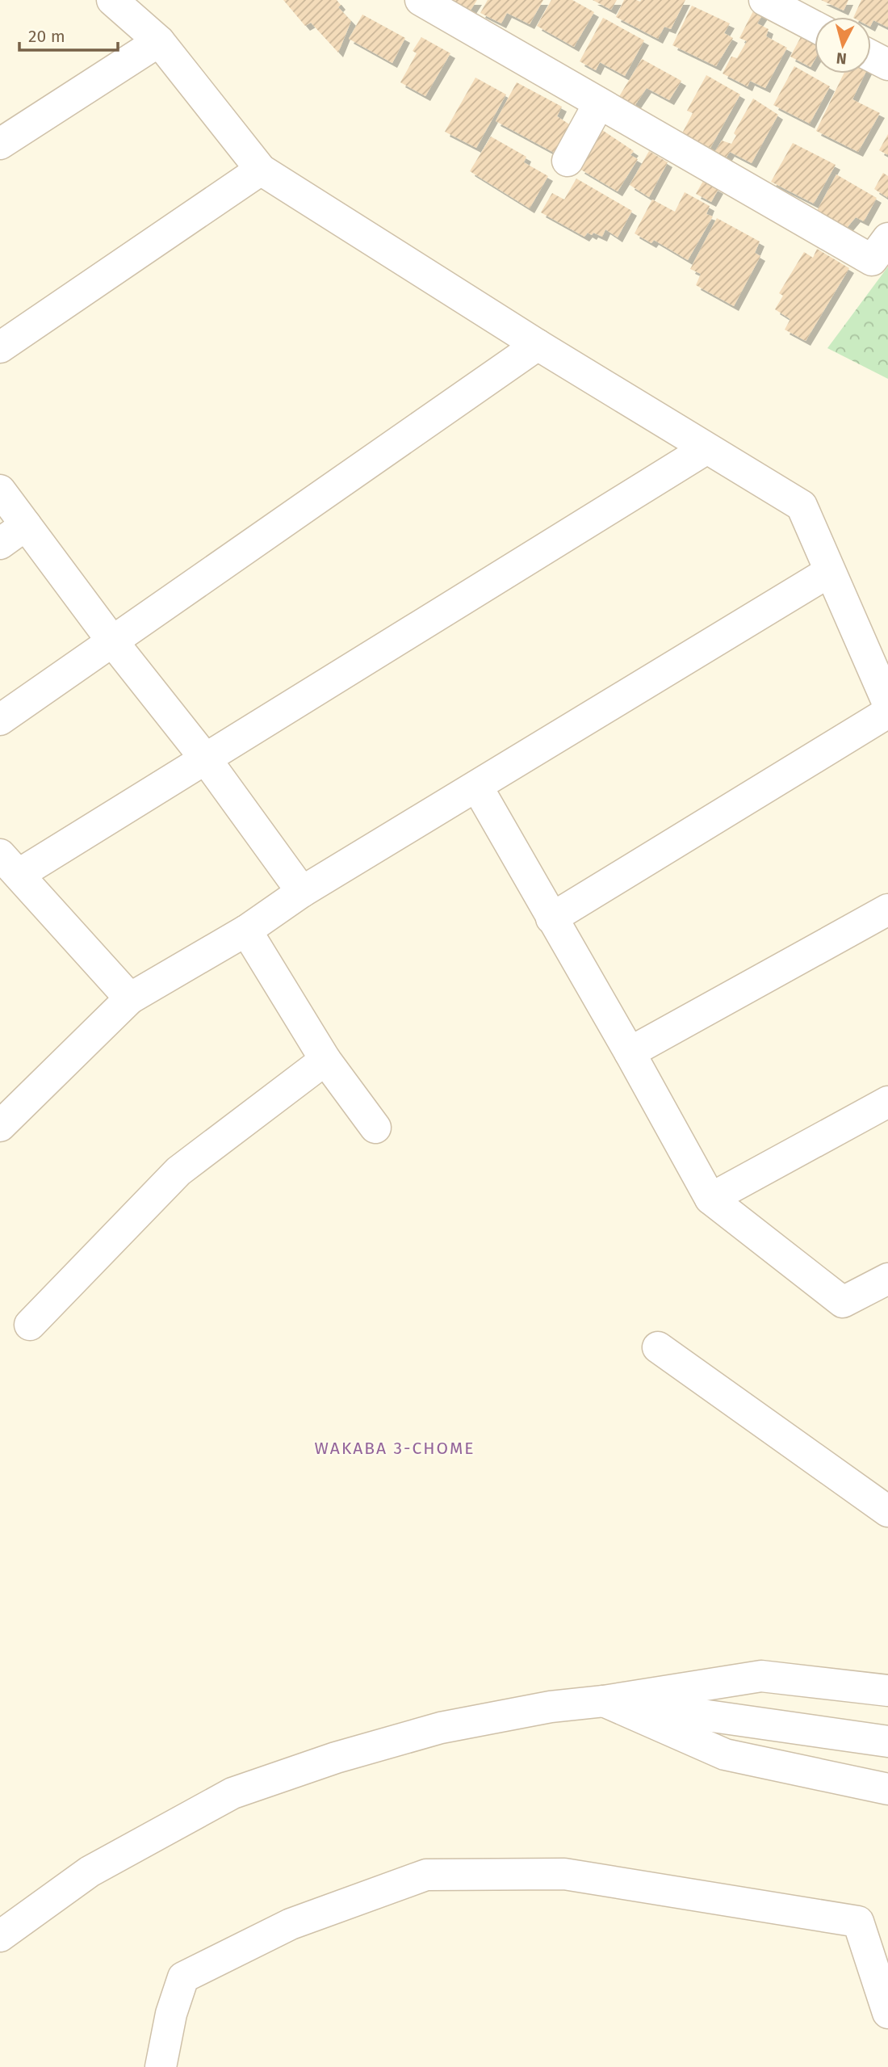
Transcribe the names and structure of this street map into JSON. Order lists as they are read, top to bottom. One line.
{"districts":["WAKABA 3-CHOME"],"scale_bar":"20 m","north":"bottom"}
